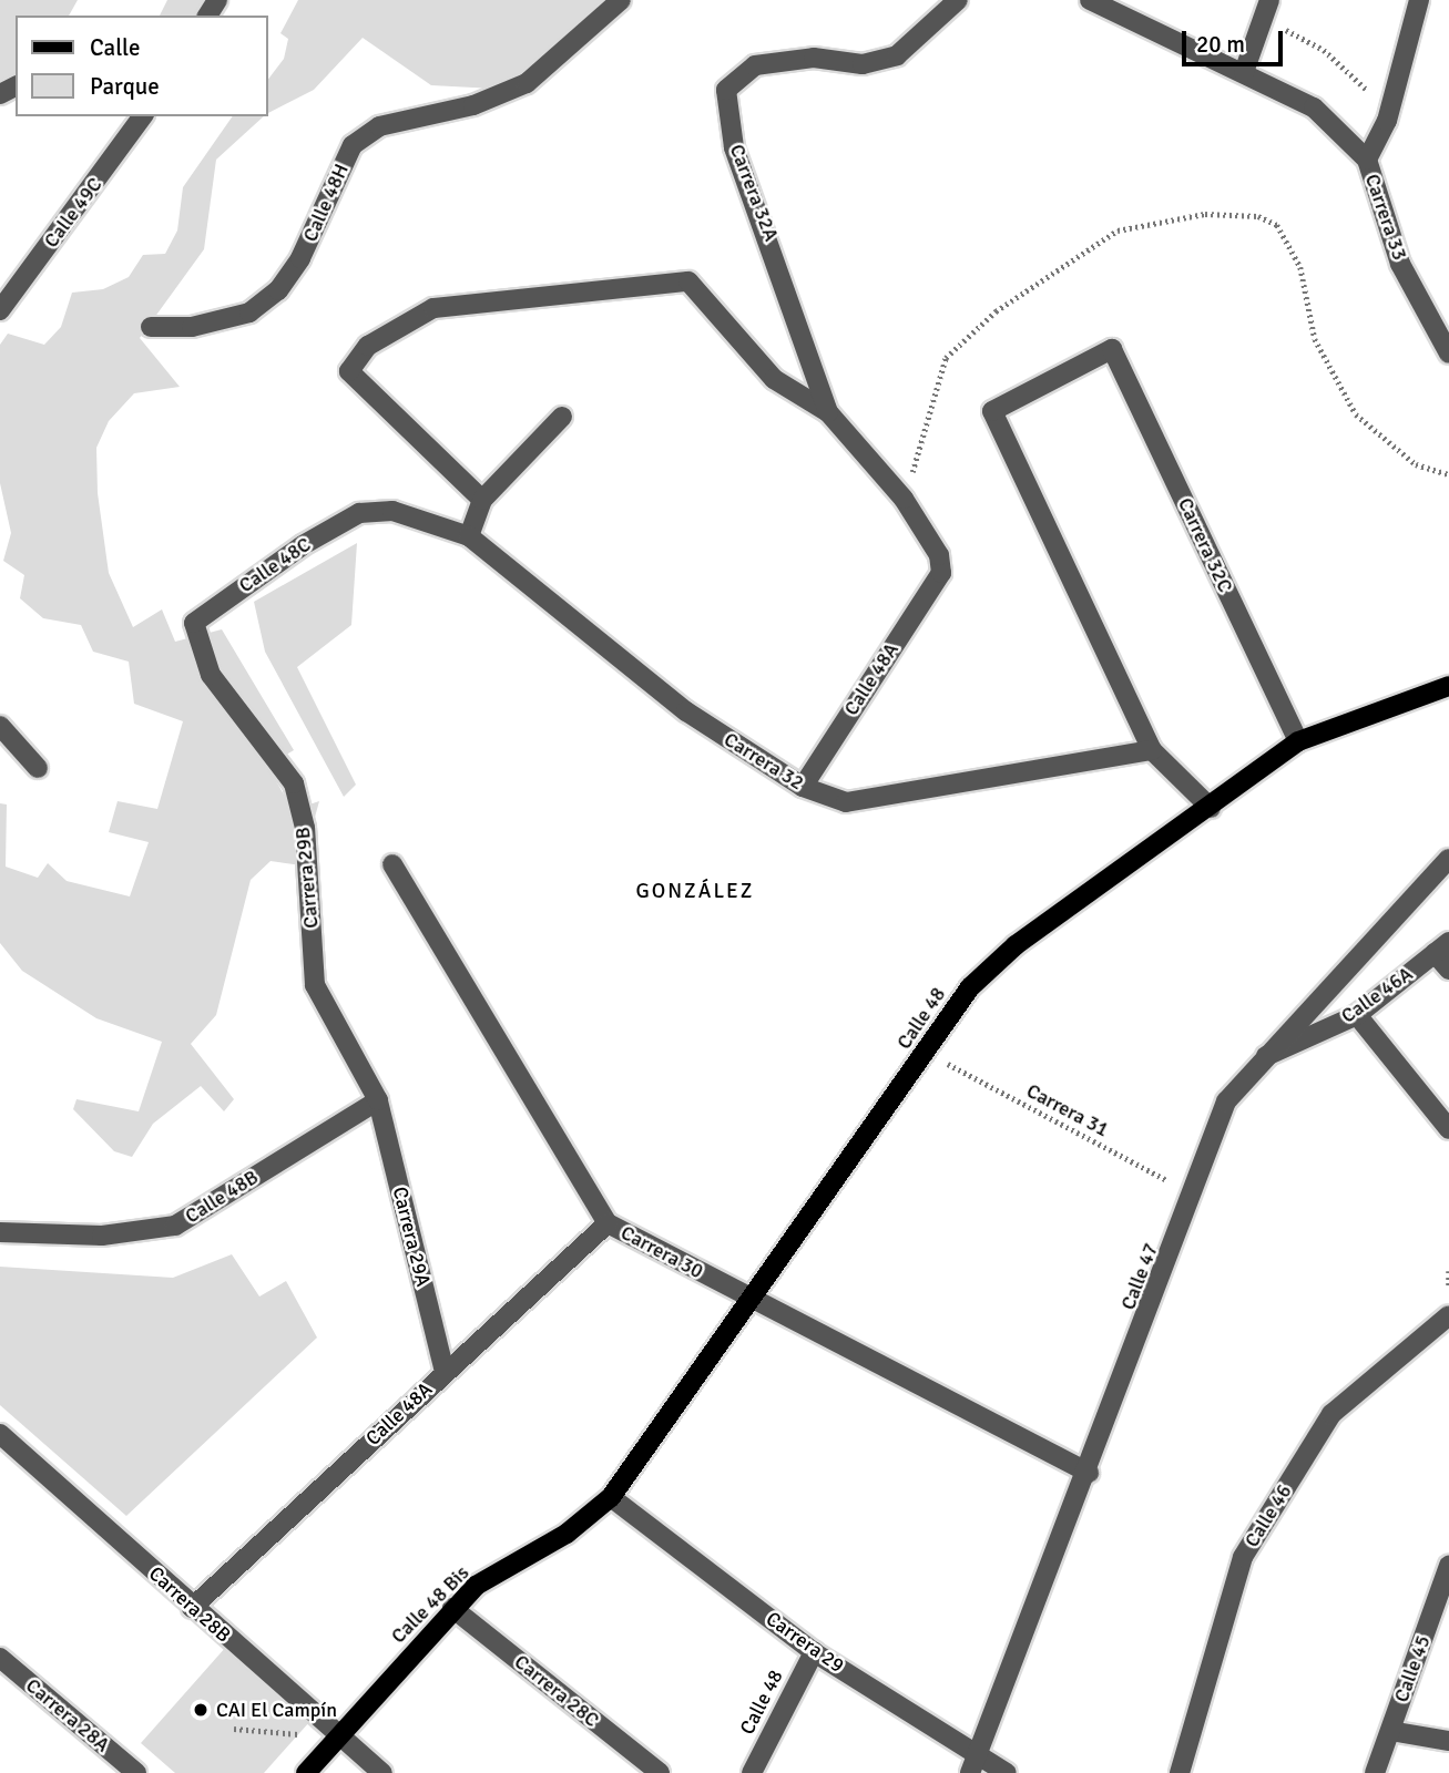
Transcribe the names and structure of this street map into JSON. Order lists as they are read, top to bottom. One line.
{"streets":{"main road":["Calle 48","Calle 48 Bis"],"street":["Carrera 32A","Calle 48H","Calle 49C","Carrera 33","Carrera 32C","Calle 48C","Calle 48A","Carrera 32","Carrera 29B","Calle 46A","Calle 48B","Carrera 29A","Carrera 30","Calle 47","Calle 46","Carrera 28B","Carrera 29","Calle 45","Carrera 28C","Carrera 28A"],"path":["Carrera 31"]},"crossings":[["Carrera 32A","Calle 48A"],["Carrera 32C","Carrera 32"],["Carrera 32C","Calle 48"],["Calle 48C","Carrera 32"],["Calle 48C","Carrera 29B"],["Calle 48A","Carrera 32"],["Calle 48A","Carrera 29A"],["Calle 48A","Carrera 30"],["Calle 48A","Carrera 28B"],["Carrera 29B","Calle 48B"],["Carrera 29B","Carrera 29A"],["Calle 46A","Calle 47"],["Calle 48","Carrera 31"],["Calle 48","Carrera 30"],["Calle 48","Calle 48 Bis"],["Calle 48","Carrera 29"],["Carrera 31","Calle 47"],["Calle 48B","Carrera 29A"],["Carrera 30","Calle 47"],["Calle 47","Carrera 29"],["Carrera 28B","Calle 48 Bis"],["Calle 48 Bis","Carrera 29"],["Calle 48 Bis","Carrera 28C"]],"districts":["GONZÁLEZ"],"places":["CAI El Campín"],"legend":["Calle","Parque"],"scale_bar":"20 m"}
